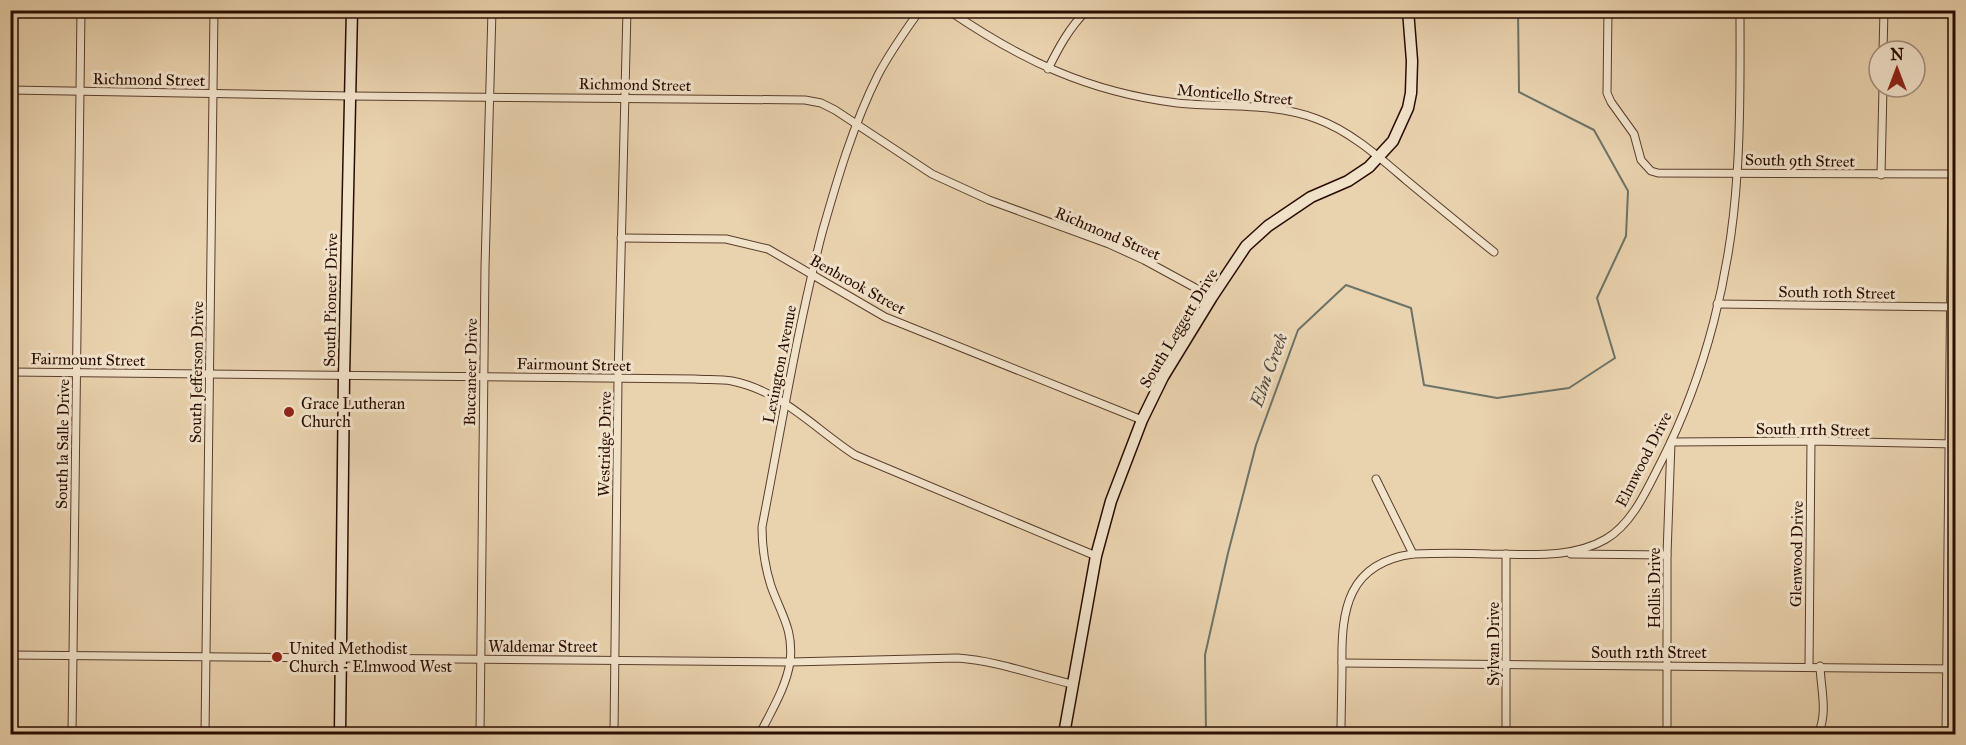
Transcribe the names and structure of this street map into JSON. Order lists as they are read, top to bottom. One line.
{"streets":{"street":["Richmond Street","Monticello Street","South 9th Street","Benbrook Street","South 10th Street","South Pioneer Drive","South Leggett Drive","Fairmount Street","Lexington Avenue","South Jefferson Drive","Buccaneer Drive","South 11th Street","South la Salle Drive","Westridge Drive","Elmwood Drive","Glenwood Drive","Hollis Drive","Sylvan Drive","Waldemar Street","South 12th Street"]},"crossings":[["Richmond Street","South Pioneer Drive"],["Richmond Street","South Leggett Drive"],["Richmond Street","Lexington Avenue"],["Richmond Street","South Jefferson Drive"],["Richmond Street","Buccaneer Drive"],["Richmond Street","South la Salle Drive"],["Richmond Street","Westridge Drive"],["Monticello Street","South Leggett Drive"],["South 9th Street","Elmwood Drive"],["Benbrook Street","South Leggett Drive"],["Benbrook Street","Lexington Avenue"],["Benbrook Street","Westridge Drive"],["South 10th Street","Elmwood Drive"],["South Pioneer Drive","Fairmount Street"],["South Pioneer Drive","Waldemar Street"],["South Leggett Drive","Fairmount Street"],["South Leggett Drive","Waldemar Street"],["Fairmount Street","Lexington Avenue"],["Fairmount Street","South Jefferson Drive"],["Fairmount Street","Buccaneer Drive"],["Fairmount Street","South la Salle Drive"],["Fairmount Street","Westridge Drive"],["Lexington Avenue","Waldemar Street"],["South Jefferson Drive","Waldemar Street"],["Buccaneer Drive","Waldemar Street"],["South 11th Street","Elmwood Drive"],["South 11th Street","Glenwood Drive"],["South 11th Street","Hollis Drive"],["South la Salle Drive","Waldemar Street"],["Westridge Drive","Waldemar Street"],["Elmwood Drive","Hollis Drive"],["Elmwood Drive","Sylvan Drive"],["Elmwood Drive","South 12th Street"],["Glenwood Drive","South 12th Street"],["Hollis Drive","South 12th Street"],["Sylvan Drive","South 12th Street"]],"water":["Elm Creek"],"places":["Grace Lutheran Church","United Methodist Church - Elmwood West"],"north":"top"}
